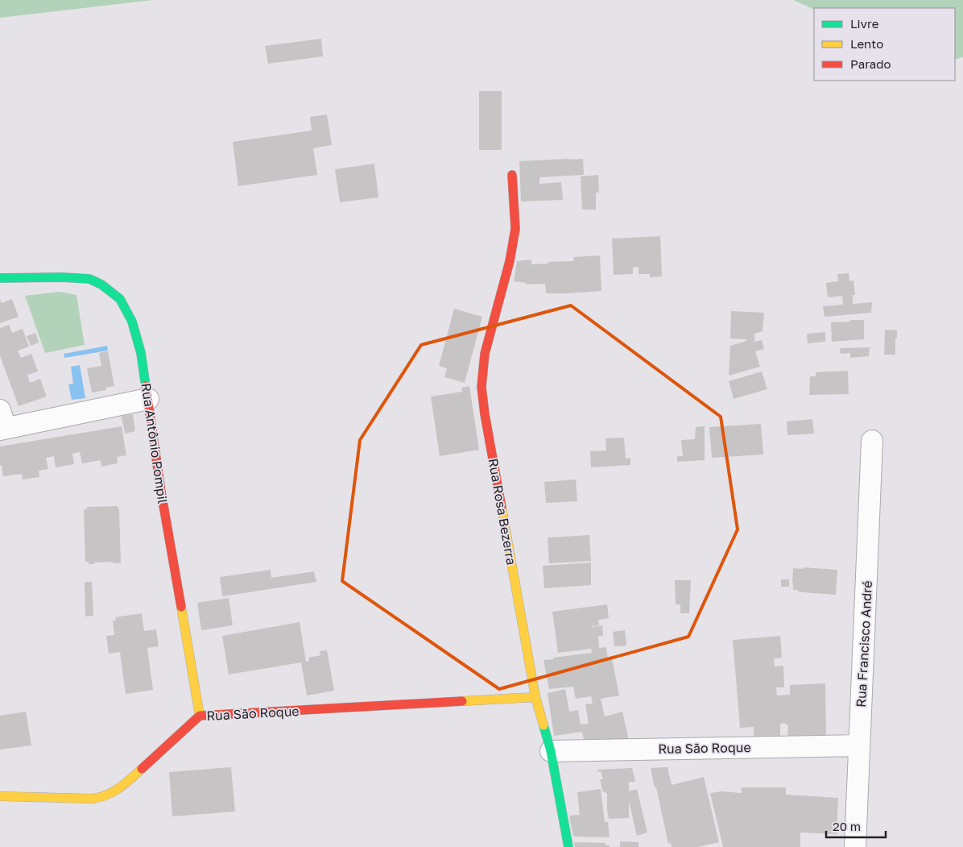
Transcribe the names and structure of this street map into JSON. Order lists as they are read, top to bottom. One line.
{"streets":{"street":["Rua Antônio Pompil","Rua Rosa Bezerra","Rua Francisco André","Rua São Roque"]},"crossings":[["Rua Antônio Pompil","Rua São Roque"],["Rua Rosa Bezerra","Rua São Roque"],["Rua Francisco André","Rua São Roque"]],"legend":["Livre","Lento","Parado"],"scale_bar":"20 m"}
